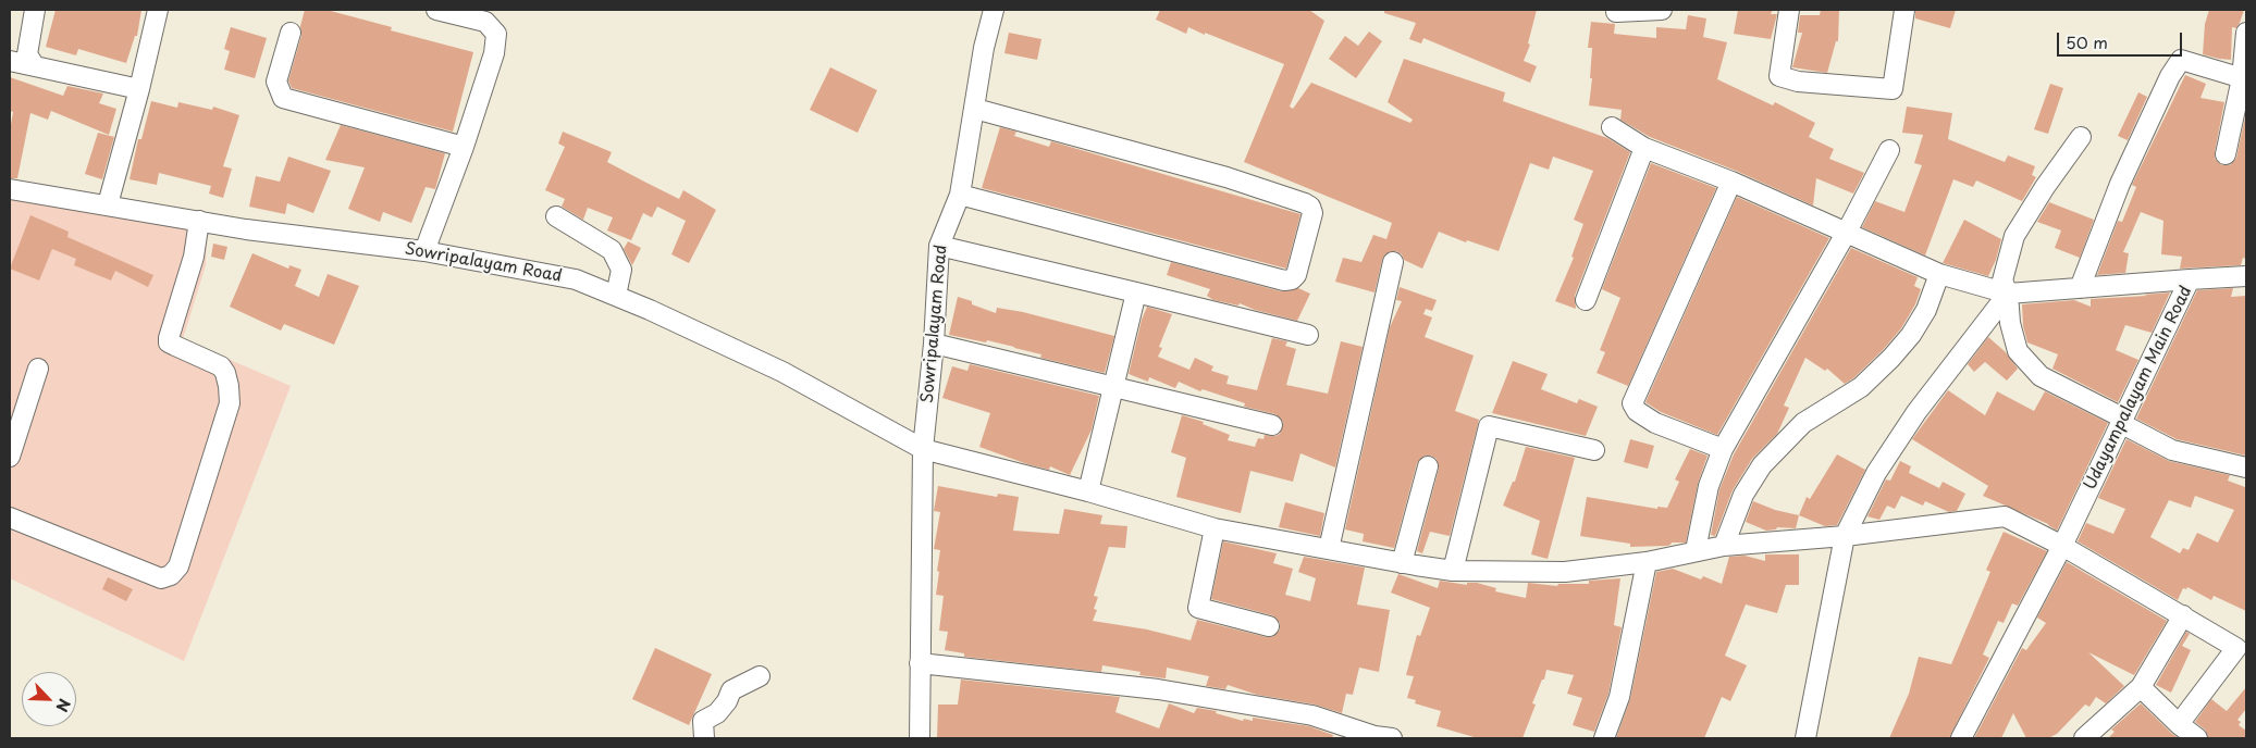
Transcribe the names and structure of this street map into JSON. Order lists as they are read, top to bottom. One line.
{"streets":{"street":["Sowripalayam Road","Udayampalayam Main Road"]},"scale_bar":"50 m","north":"bottom right"}
